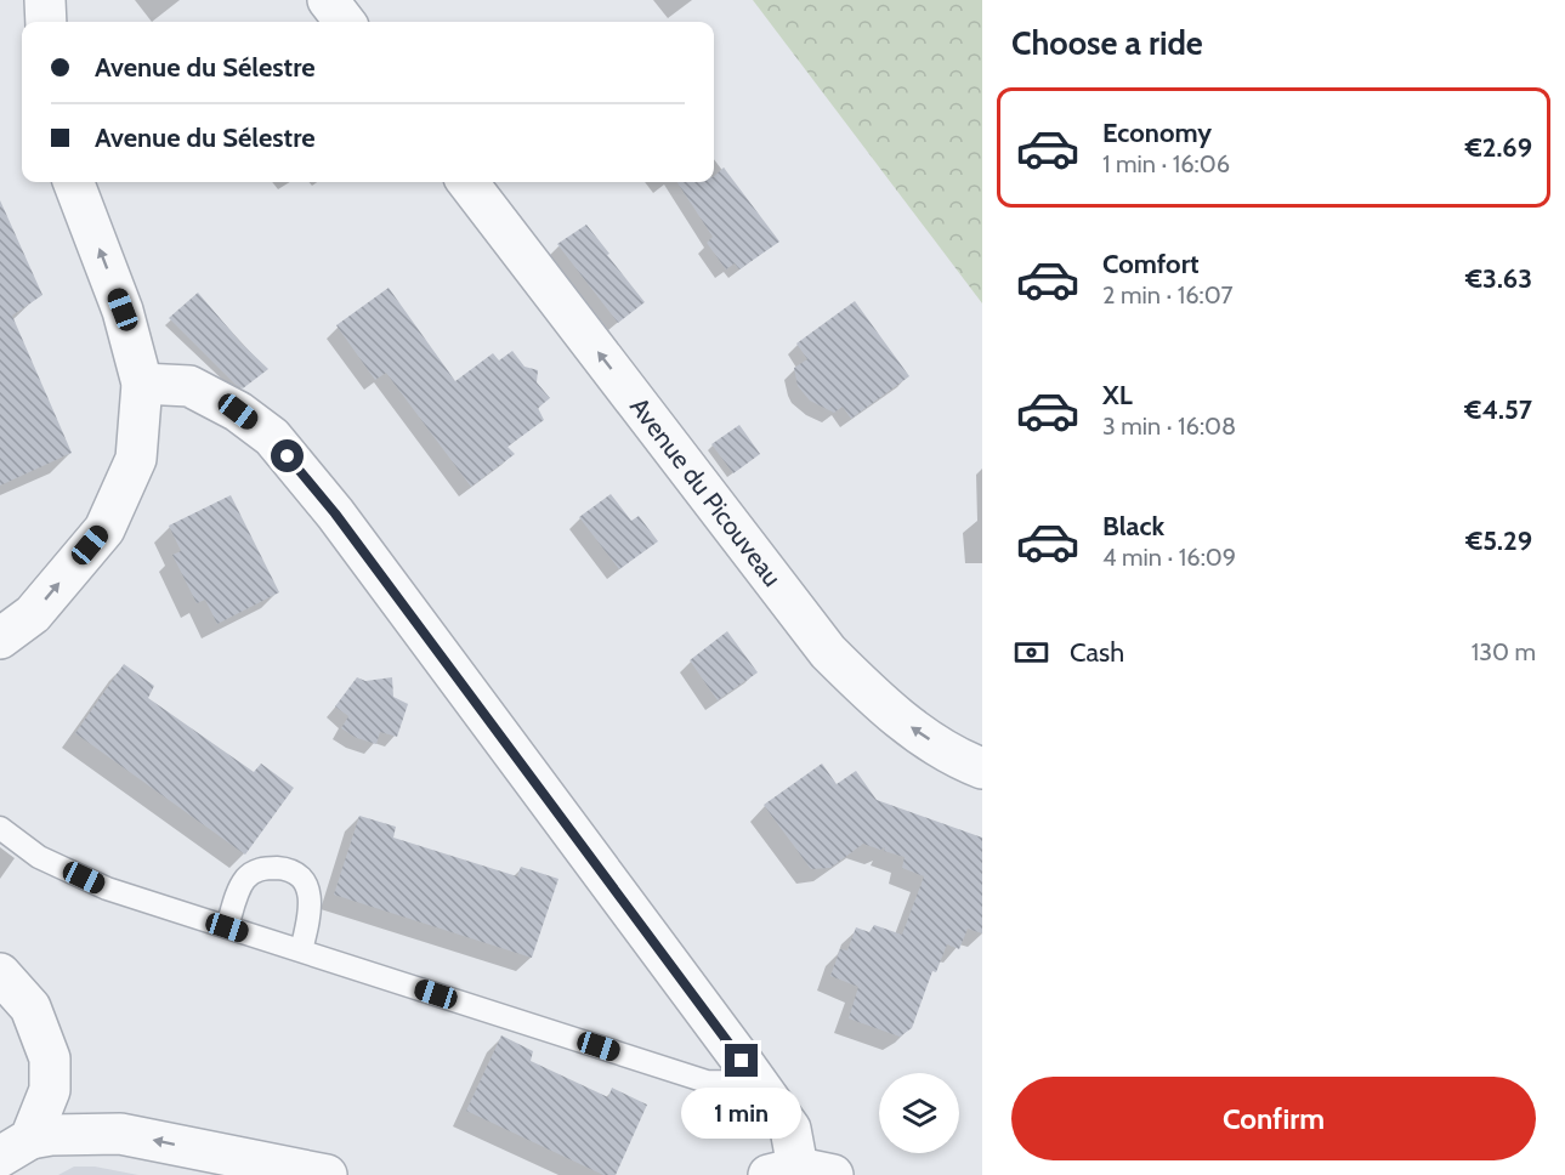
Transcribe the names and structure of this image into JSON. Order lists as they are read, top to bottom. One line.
{"streets":{"street":["Avenue du Picouveau"]},"page":{"heading":"Choose a ride","banner":["Avenue du Sélestre","Avenue du Sélestre"],"list":[{"name":"Economy","note":"1 min · 16:06","value":"€2.69"},{"name":"Comfort","note":"2 min · 16:07","value":"€3.63"},{"name":"XL","note":"3 min · 16:08","value":"€4.57"},{"name":"Black","note":"4 min · 16:09","value":"€5.29"}],"pay":["Cash","130 m"],"buttons":"Confirm","bubble":"1 min"}}
